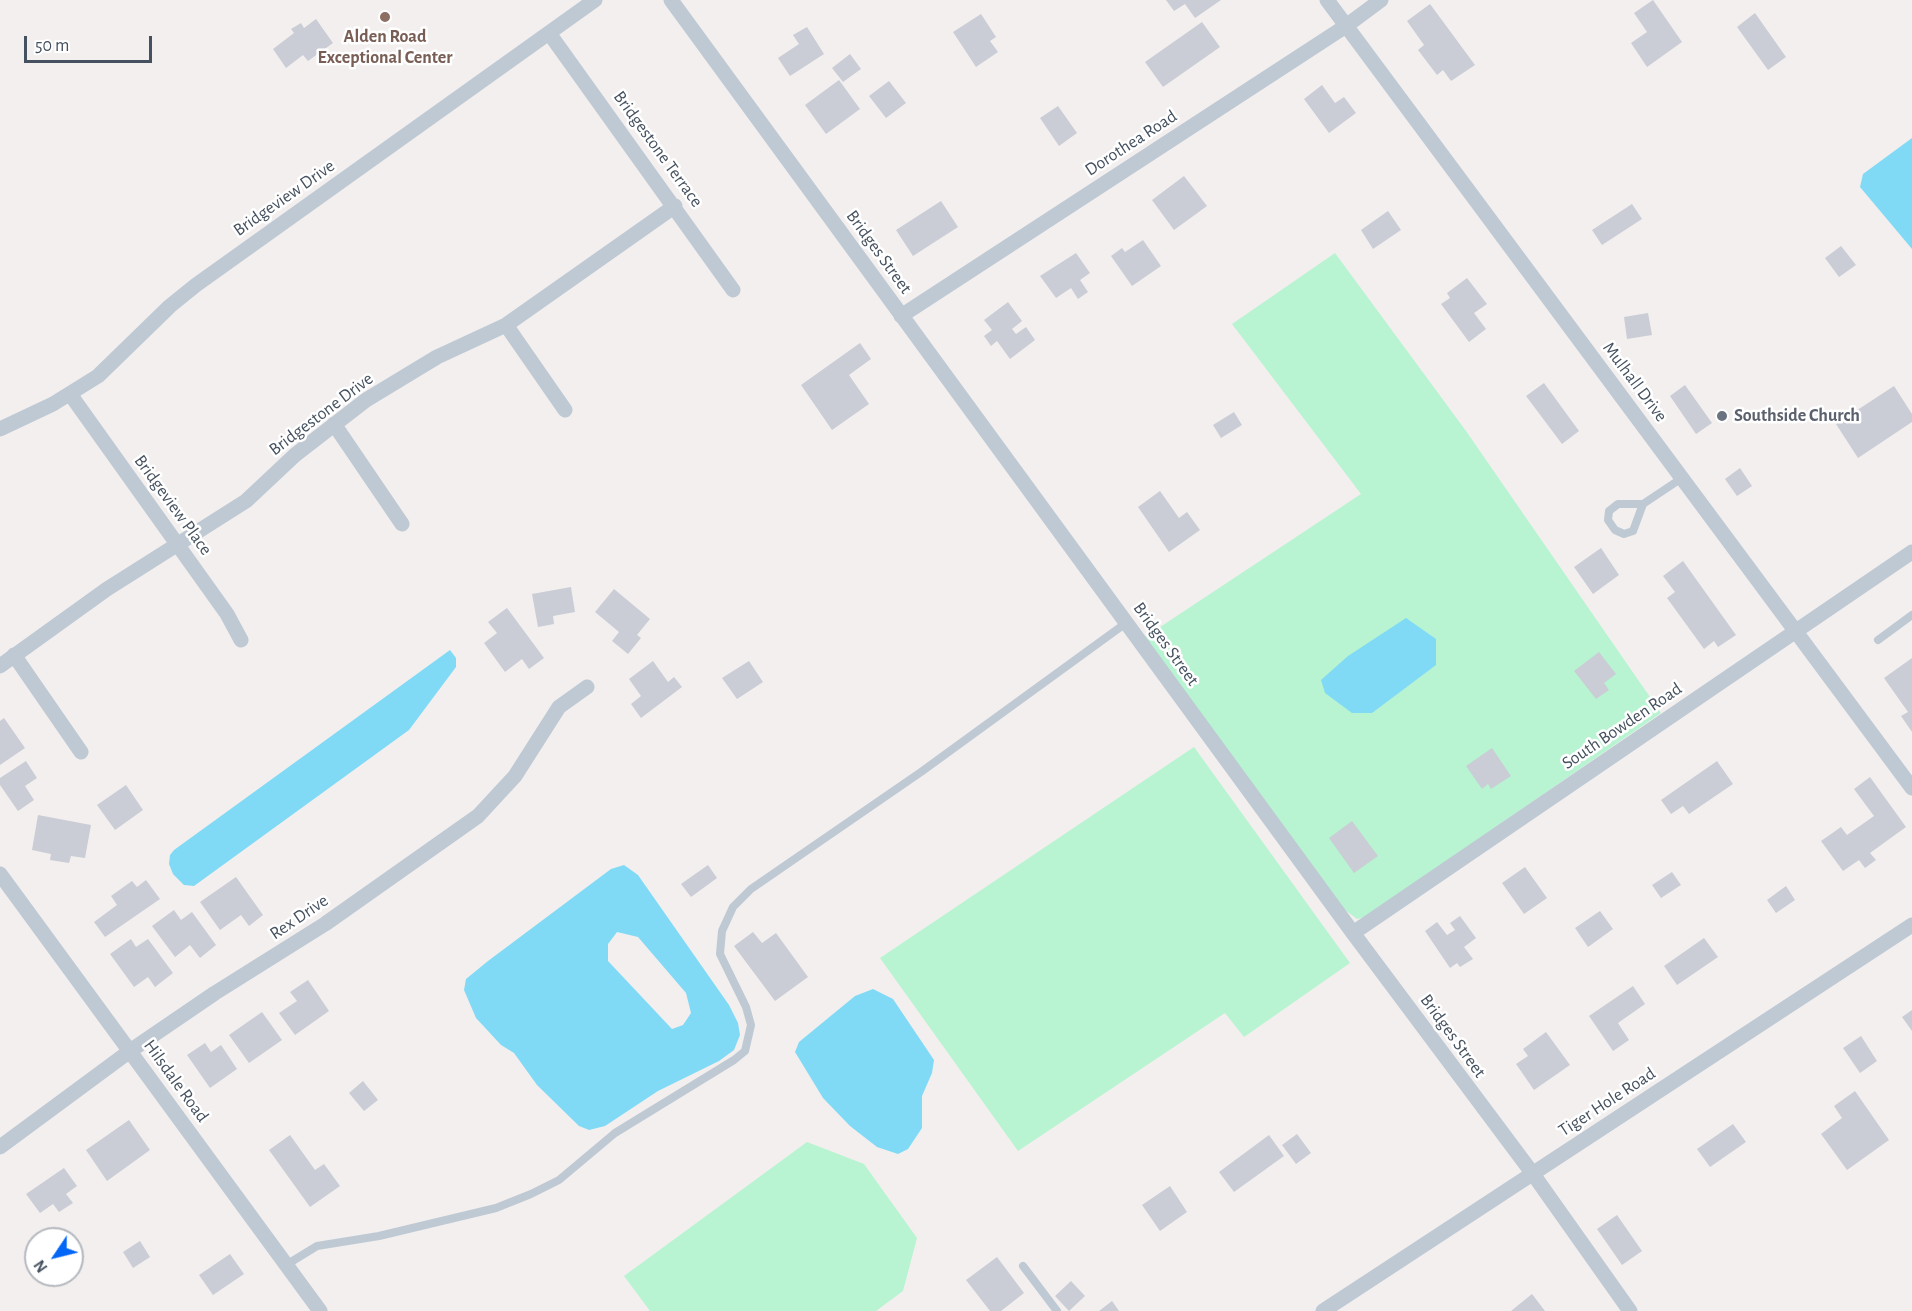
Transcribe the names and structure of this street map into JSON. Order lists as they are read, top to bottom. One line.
{"streets":{"street":["Dorothea Road","Bridgestone Terrace","Bridgeview Drive","Bridges Street","Mulhall Drive","Bridgestone Drive","Bridgeview Place","South Bowden Road","Rex Drive","Hilsdale Road","Tiger Hole Road"]},"crossings":[["Dorothea Road","Bridges Street"],["Dorothea Road","Mulhall Drive"],["Bridgestone Terrace","Bridgeview Drive"],["Bridgestone Terrace","Bridgestone Drive"],["Bridgeview Drive","Bridgeview Place"],["Bridges Street","South Bowden Road"],["Bridges Street","Tiger Hole Road"],["Mulhall Drive","South Bowden Road"],["Bridgestone Drive","Bridgeview Place"],["Rex Drive","Hilsdale Road"]],"places":["Alden Road Exceptional Center","Southside Church"],"scale_bar":"50 m","north":"bottom left"}
